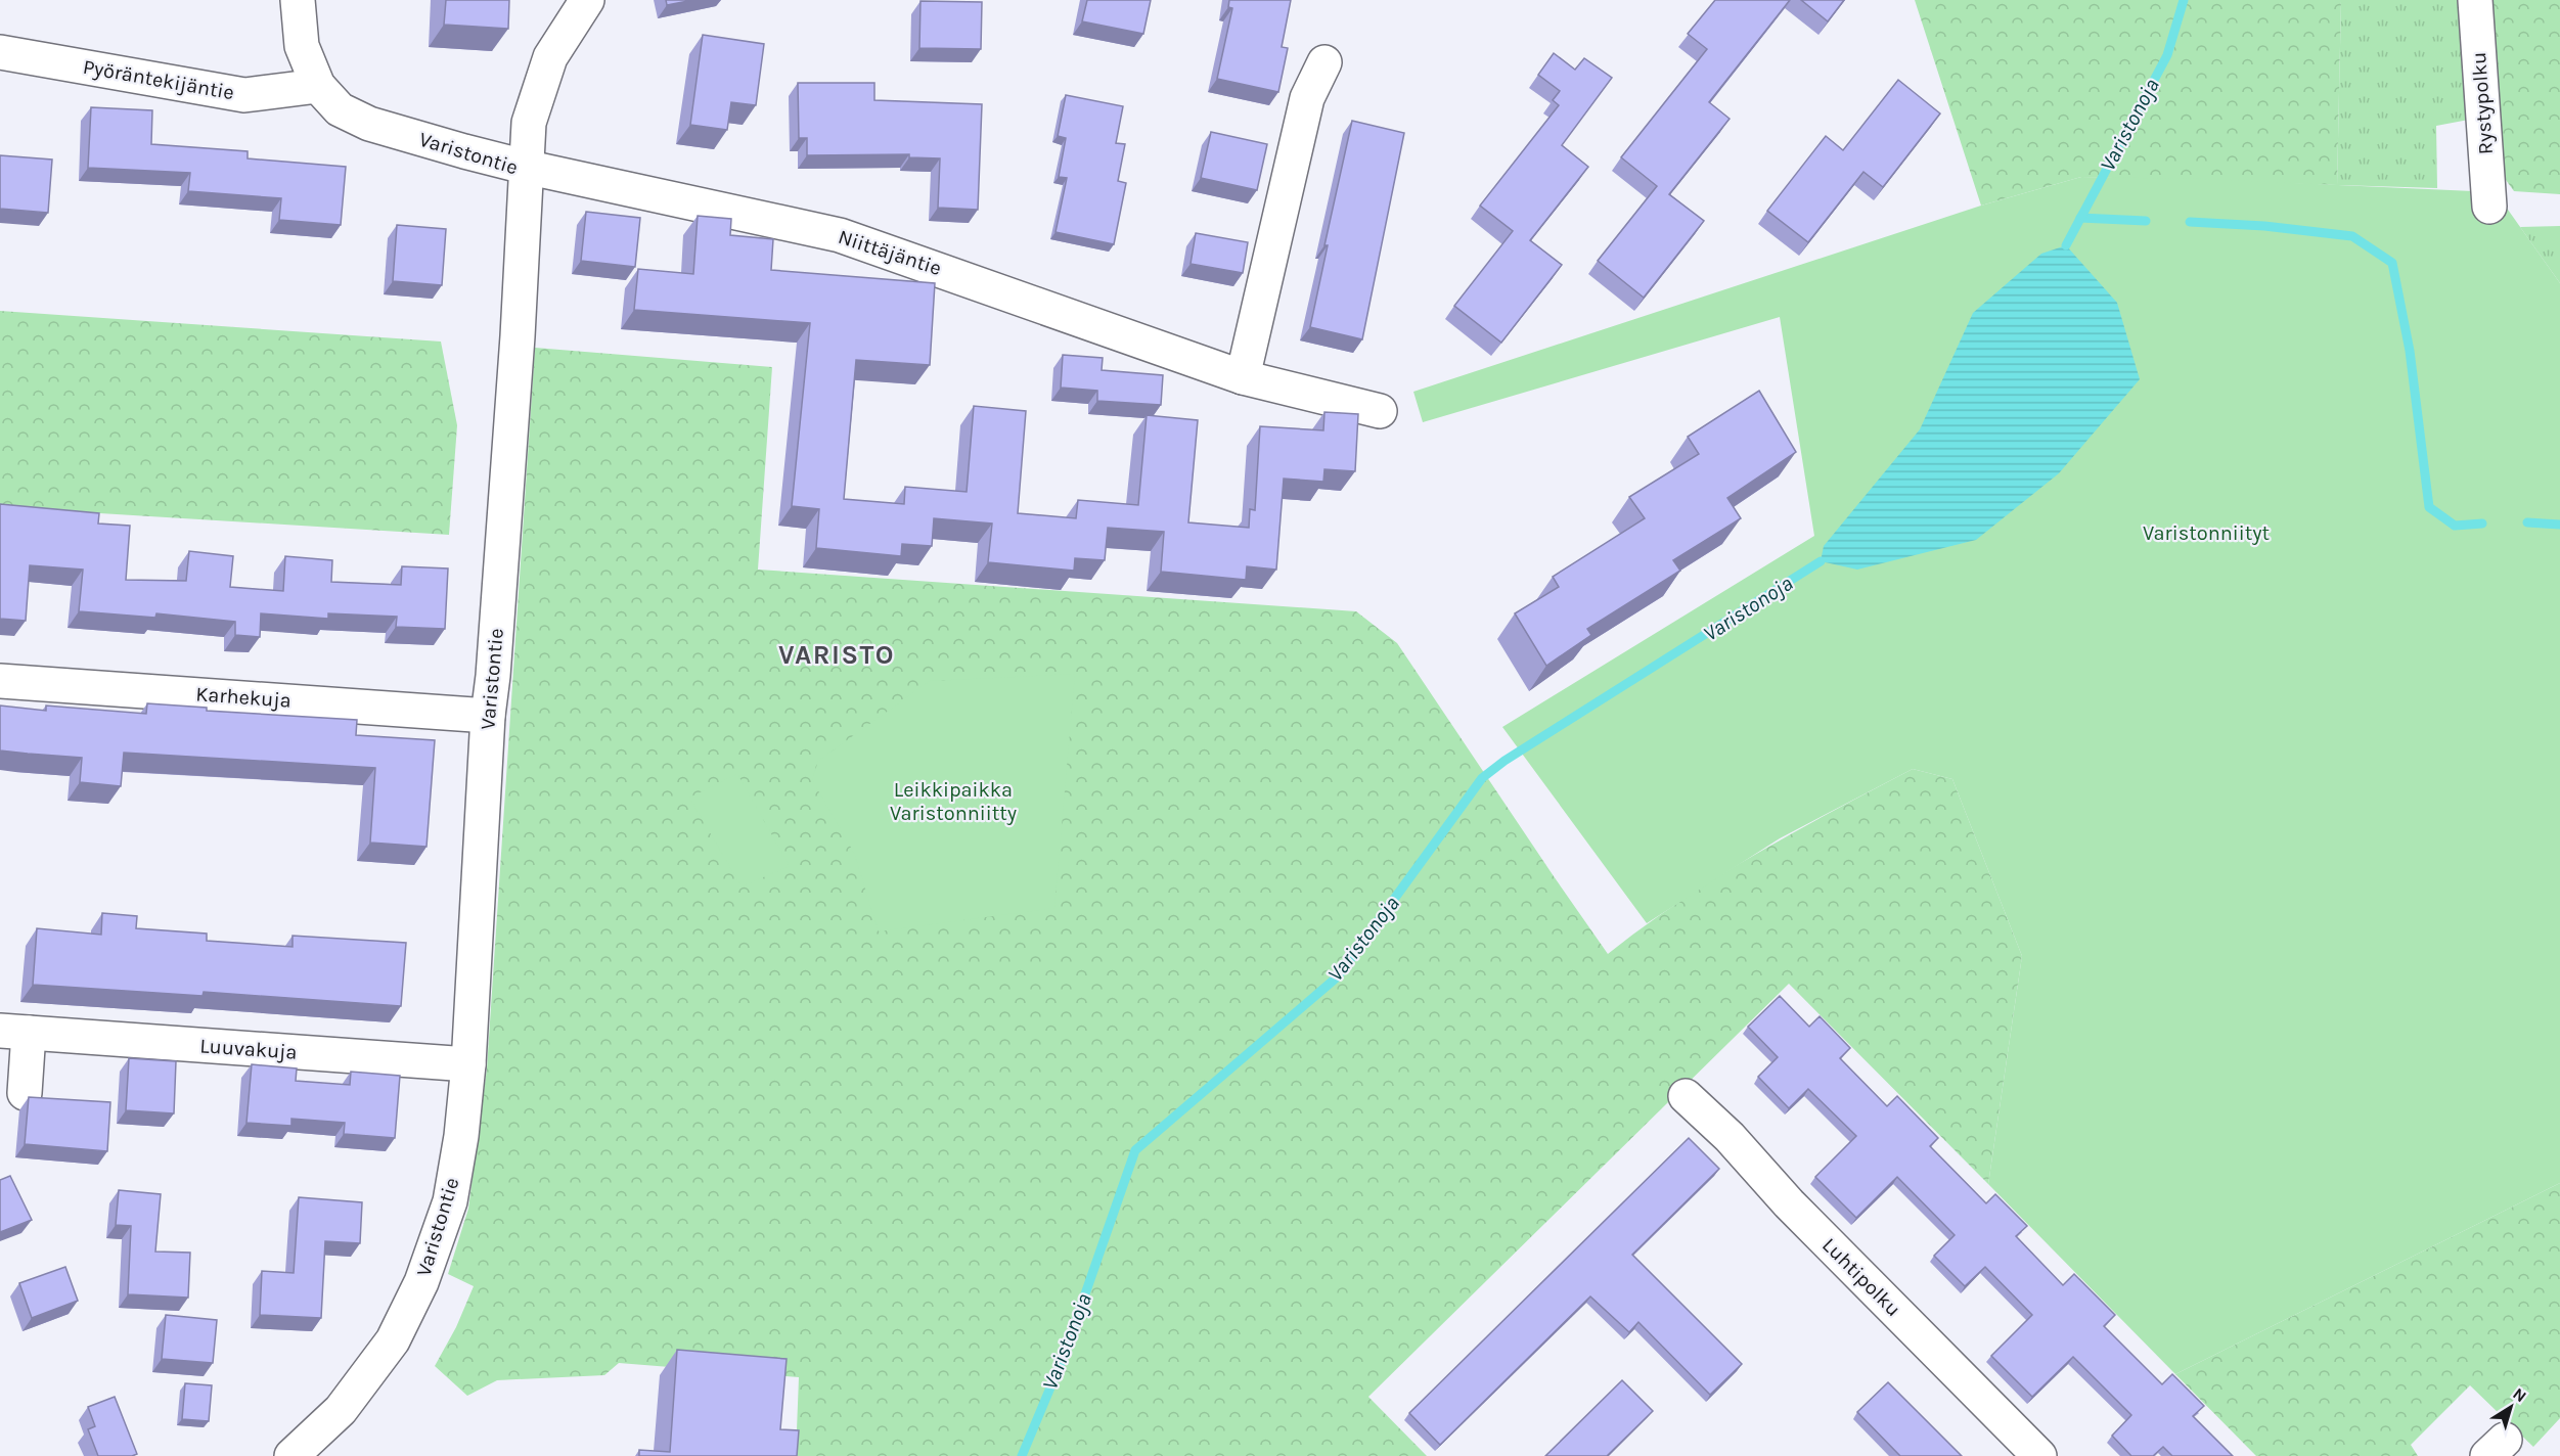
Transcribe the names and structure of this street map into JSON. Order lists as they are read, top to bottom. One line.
{"streets":{"street":["Pyöräntekijäntie","Rystypolku","Varistontie","Niittäjäntie","Karhekuja","Luuvakuja","Luhtipolku"]},"crossings":[["Pyöräntekijäntie","Varistontie"],["Varistontie","Niittäjäntie"],["Varistontie","Karhekuja"],["Varistontie","Luuvakuja"]],"districts":["VARISTO"],"water":["Varistonoja"],"parks":["Varistonniityt","Leikkipaikka Varistonniitty"],"north":"top right"}
